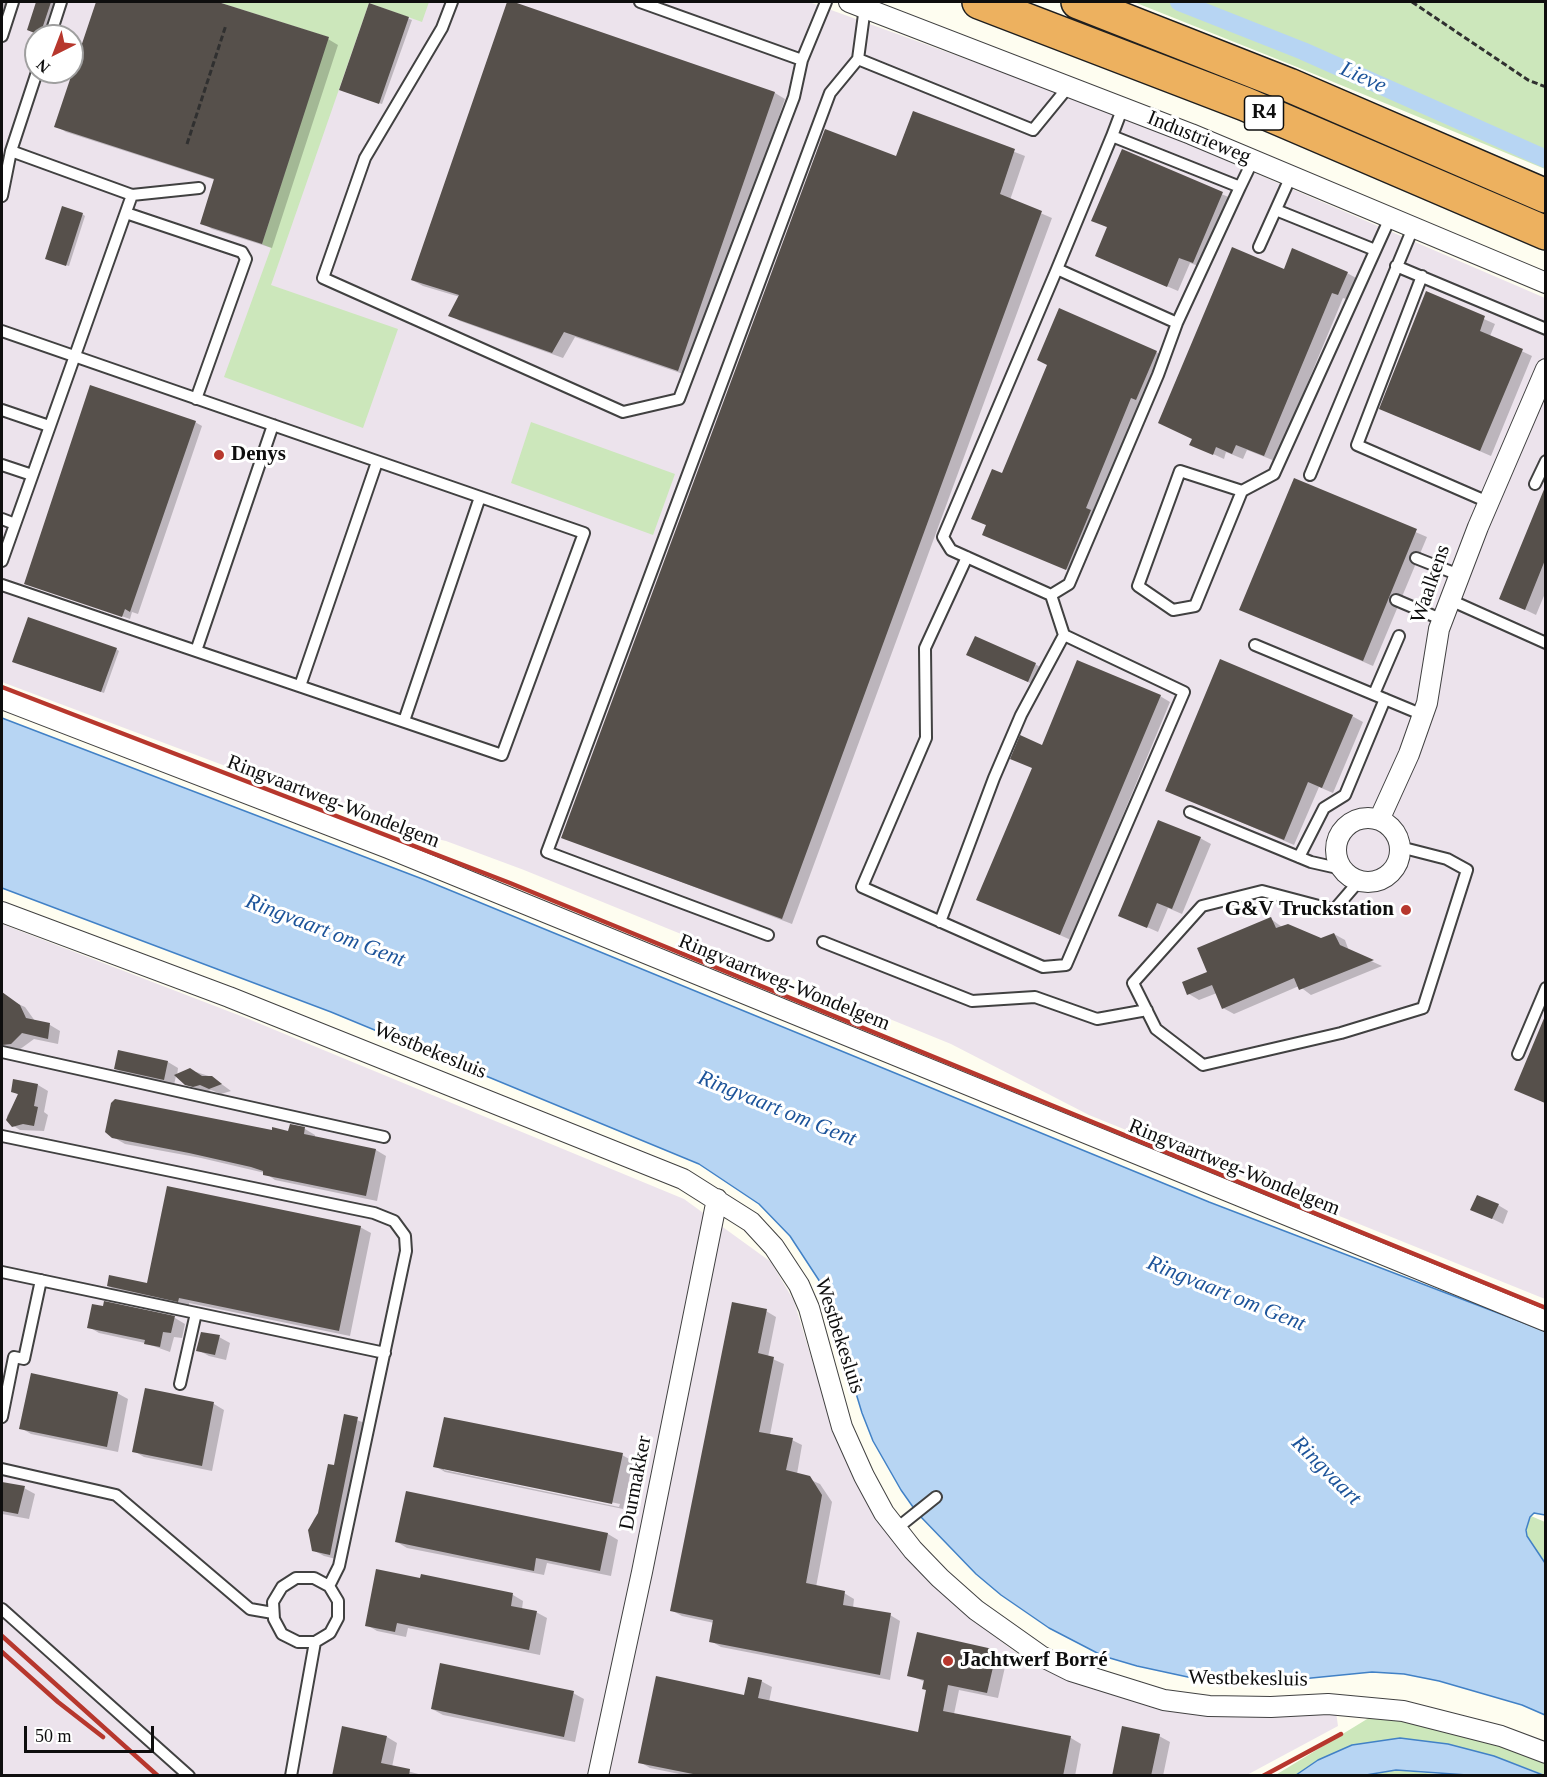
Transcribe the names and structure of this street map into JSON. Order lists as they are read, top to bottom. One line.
{"streets":{"highway":["R4"],"street":["Industrieweg","Waalkens","Ringvaartweg-Wondelgem","Westbekesluis","Durmakker"]},"crossings":[["Westbekesluis","Durmakker"]],"water":["Lieve","Ringvaart om Gent","Ringvaart"],"places":["Denys","G&V Truckstation","Jachtwerf Borré"],"scale_bar":"50 m","north":"bottom left"}
